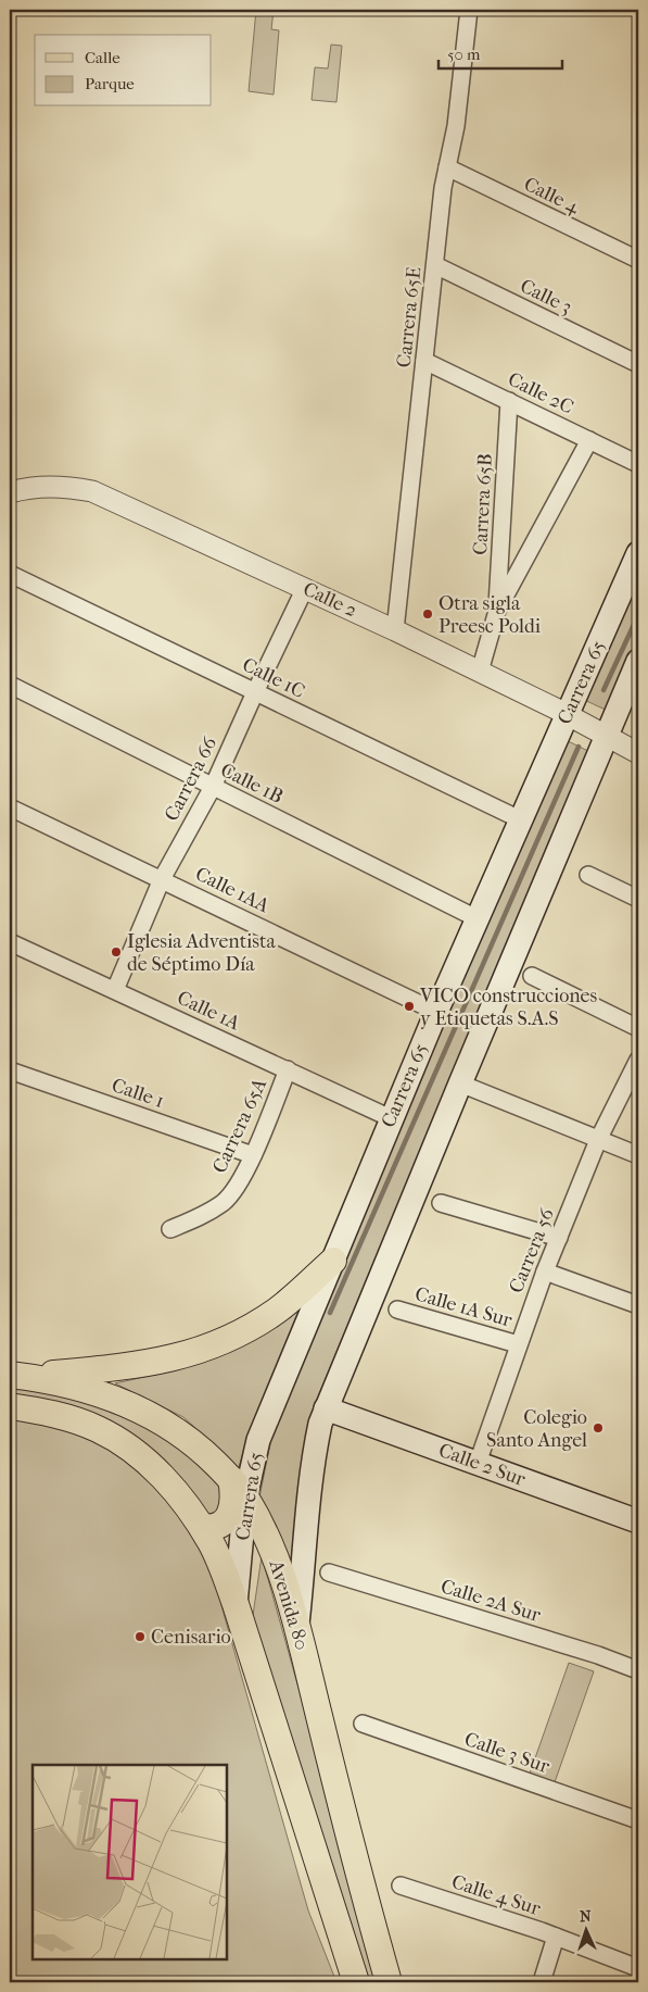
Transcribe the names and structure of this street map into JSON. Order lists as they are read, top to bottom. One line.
{"streets":{"main road":["Carrera 65","Calle 2 Sur","Avenida 80"],"street":["Calle 4","Calle 3","Carrera 65E","Calle 2C","Carrera 65B","Calle 2","Calle 1C","Carrera 66","Calle 1B","Calle 1AA","Calle 1A","Calle 1","Carrera 65A","Carrera 56","Calle 1A Sur","Calle 2A Sur","Calle 3 Sur","Calle 4 Sur"]},"crossings":[["Calle 4","Carrera 65E"],["Calle 3","Carrera 65E"],["Carrera 65E","Calle 2C"],["Carrera 65E","Calle 2"],["Calle 2C","Carrera 65B"],["Carrera 65B","Calle 2"],["Calle 2","Carrera 65"],["Calle 2","Carrera 66"],["Calle 1C","Carrera 65"],["Calle 1C","Carrera 66"],["Carrera 65","Calle 1B"],["Carrera 65","Calle 1AA"],["Carrera 65","Calle 1A"],["Carrera 65","Avenida 80"],["Carrera 66","Calle 1B"],["Carrera 66","Calle 1AA"],["Carrera 66","Calle 1A"],["Calle 1A","Carrera 65A"],["Calle 1","Carrera 65A"],["Carrera 56","Calle 1A Sur"],["Carrera 56","Calle 2 Sur"]],"places":["Otra sigla Preesc Poldi","Iglesia Adventista de Séptimo Día","VICO construcciones y Etiquetas S.A.S","Colegio Santo Angel","Cenisario"],"legend":["Calle","Parque"],"scale_bar":"50 m","north":"top"}
